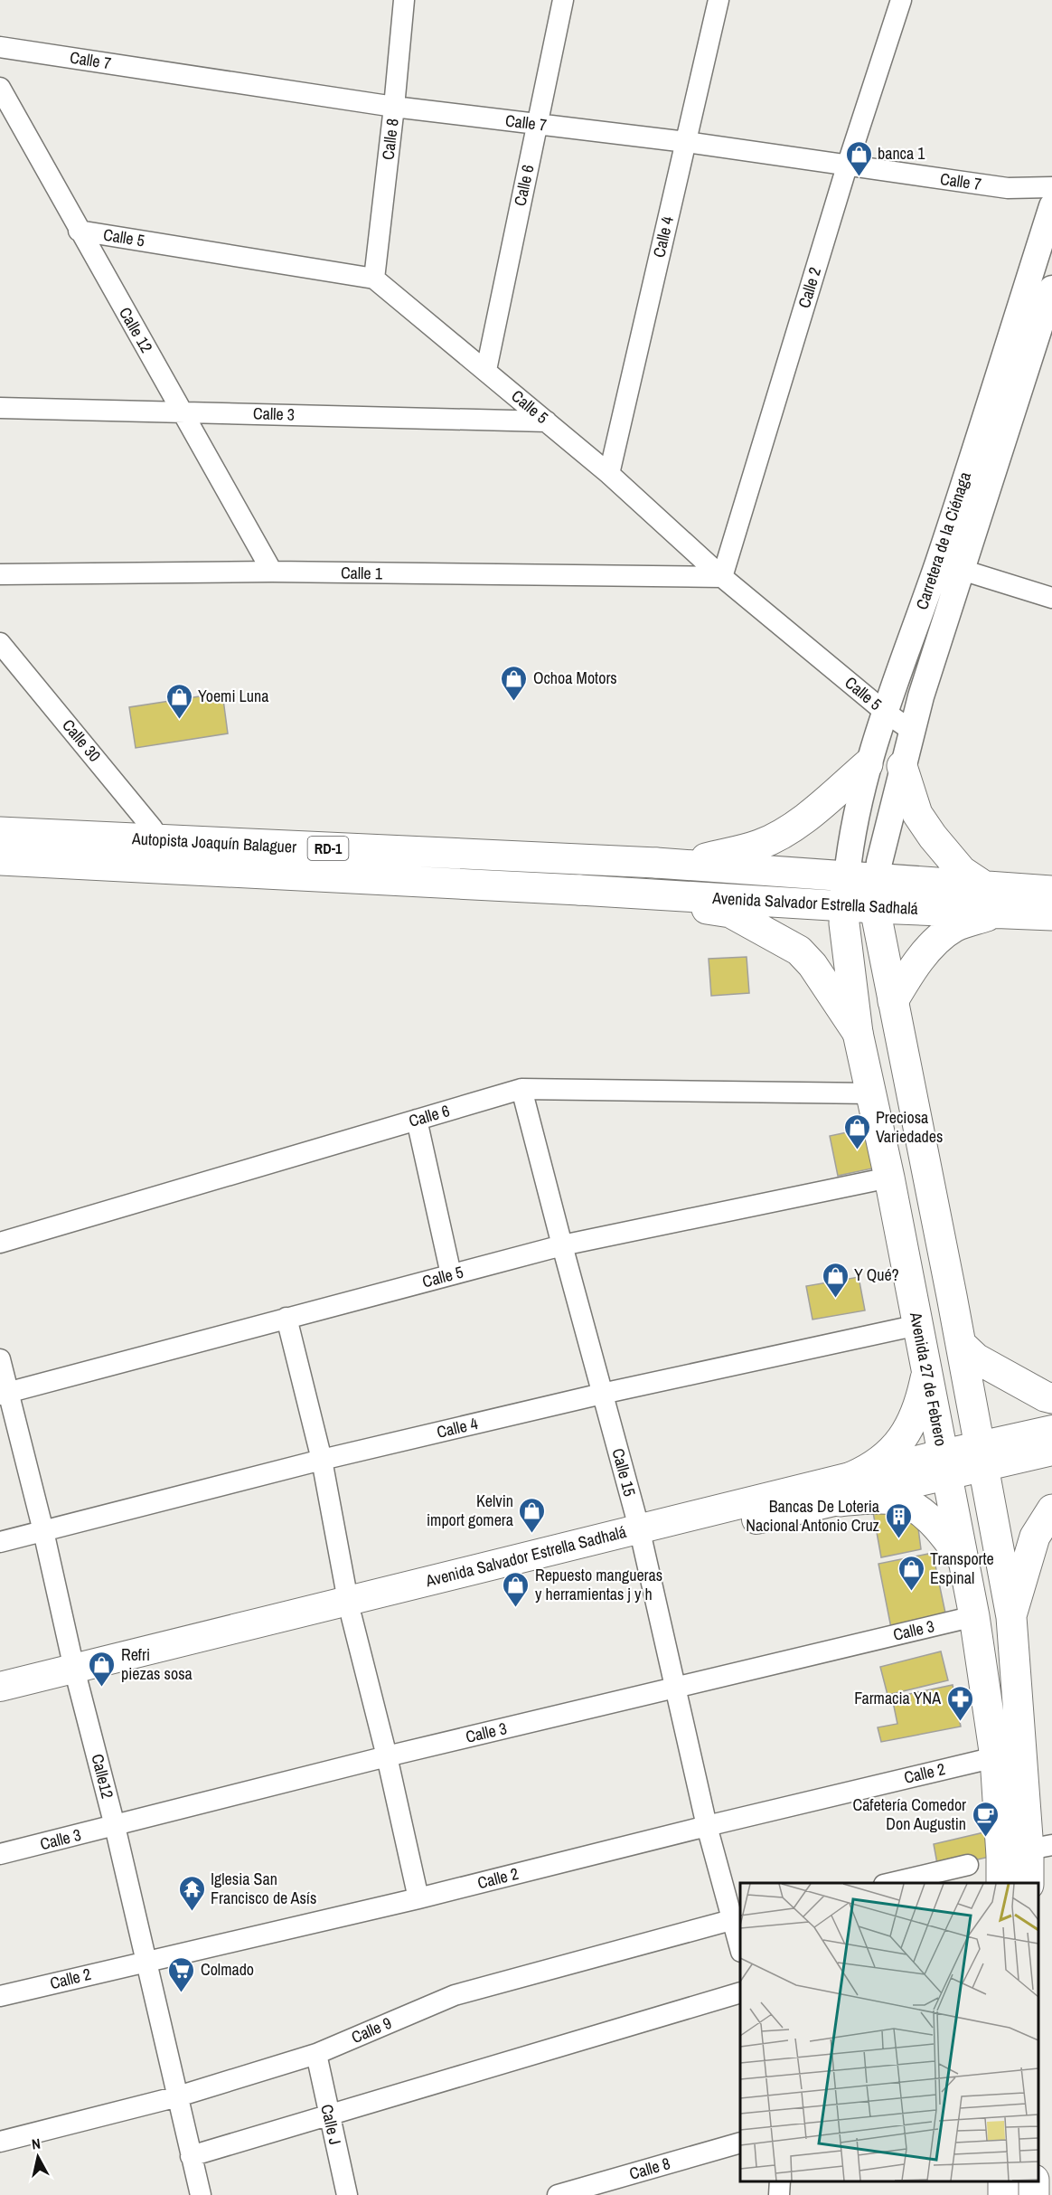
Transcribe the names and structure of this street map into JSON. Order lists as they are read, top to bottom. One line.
{"streets":{"main road":["Autopista Joaquín Balaguer","RD-1","Avenida Salvador Estrella Sadhalá","Avenida 27 de Febrero"],"street":["Calle 7","Calle 8","Calle 6","Calle 4","Calle 5","Calle 2","Calle 12","Calle 3","Carretera de la Ciénaga","Calle 1","Calle 30","Calle 15","Calle12","Calle 9","Calle J"]},"crossings":[["Calle 7","Calle 8"],["Calle 7","Calle 6"],["Calle 7","Calle 4"],["Calle 7","Calle 2"],["Calle 8","Calle 5"],["Calle 6","Calle 5"],["Calle 6","Avenida 27 de Febrero"],["Calle 6","Calle 15"],["Calle 4","Calle 5"],["Calle 4","Avenida 27 de Febrero"],["Calle 4","Calle 15"],["Calle 4","Calle12"],["Calle 5","Calle 2"],["Calle 5","Calle 12"],["Calle 5","Calle 3"],["Calle 5","Carretera de la Ciénaga"],["Calle 5","Calle 1"],["Calle 5","Avenida 27 de Febrero"],["Calle 5","Calle 15"],["Calle 5","Calle12"],["Calle 2","Calle 1"],["Calle 2","Avenida 27 de Febrero"],["Calle 2","Calle 15"],["Calle 2","Calle12"],["Calle 12","Calle 3"],["Calle 12","Calle 1"],["Calle 3","Avenida 27 de Febrero"],["Calle 3","Calle 15"],["Calle 3","Calle12"],["Carretera de la Ciénaga","Avenida Salvador Estrella Sadhalá"],["Carretera de la Ciénaga","Avenida 27 de Febrero"],["Calle 30","Autopista Joaquín Balaguer"],["Autopista Joaquín Balaguer","Avenida Salvador Estrella Sadhalá"],["Avenida Salvador Estrella Sadhalá","Avenida 27 de Febrero"],["Avenida Salvador Estrella Sadhalá","Calle 15"],["Avenida Salvador Estrella Sadhalá","Calle12"],["Calle 15","Calle 9"],["Calle12","Calle 9"],["Calle 9","Calle J"]],"places":{"shop":["banca 1","Ochoa Motors","Yoemi Luna","Preciosa Variedades","Y Qué?","Kelvin import gomera","Transporte Espinal","Repuesto mangueras y herramientas j y h","Refri piezas sosa"],"building":["Bancas De Loteria Nacional Antonio Cruz"],"pharmacy":["Farmacia YNA"],"cafe":["Cafetería Comedor Don Augustin"],"temple":["Iglesia San Francisco de Asís"],"supermarket":["Colmado"]},"north":"top"}
